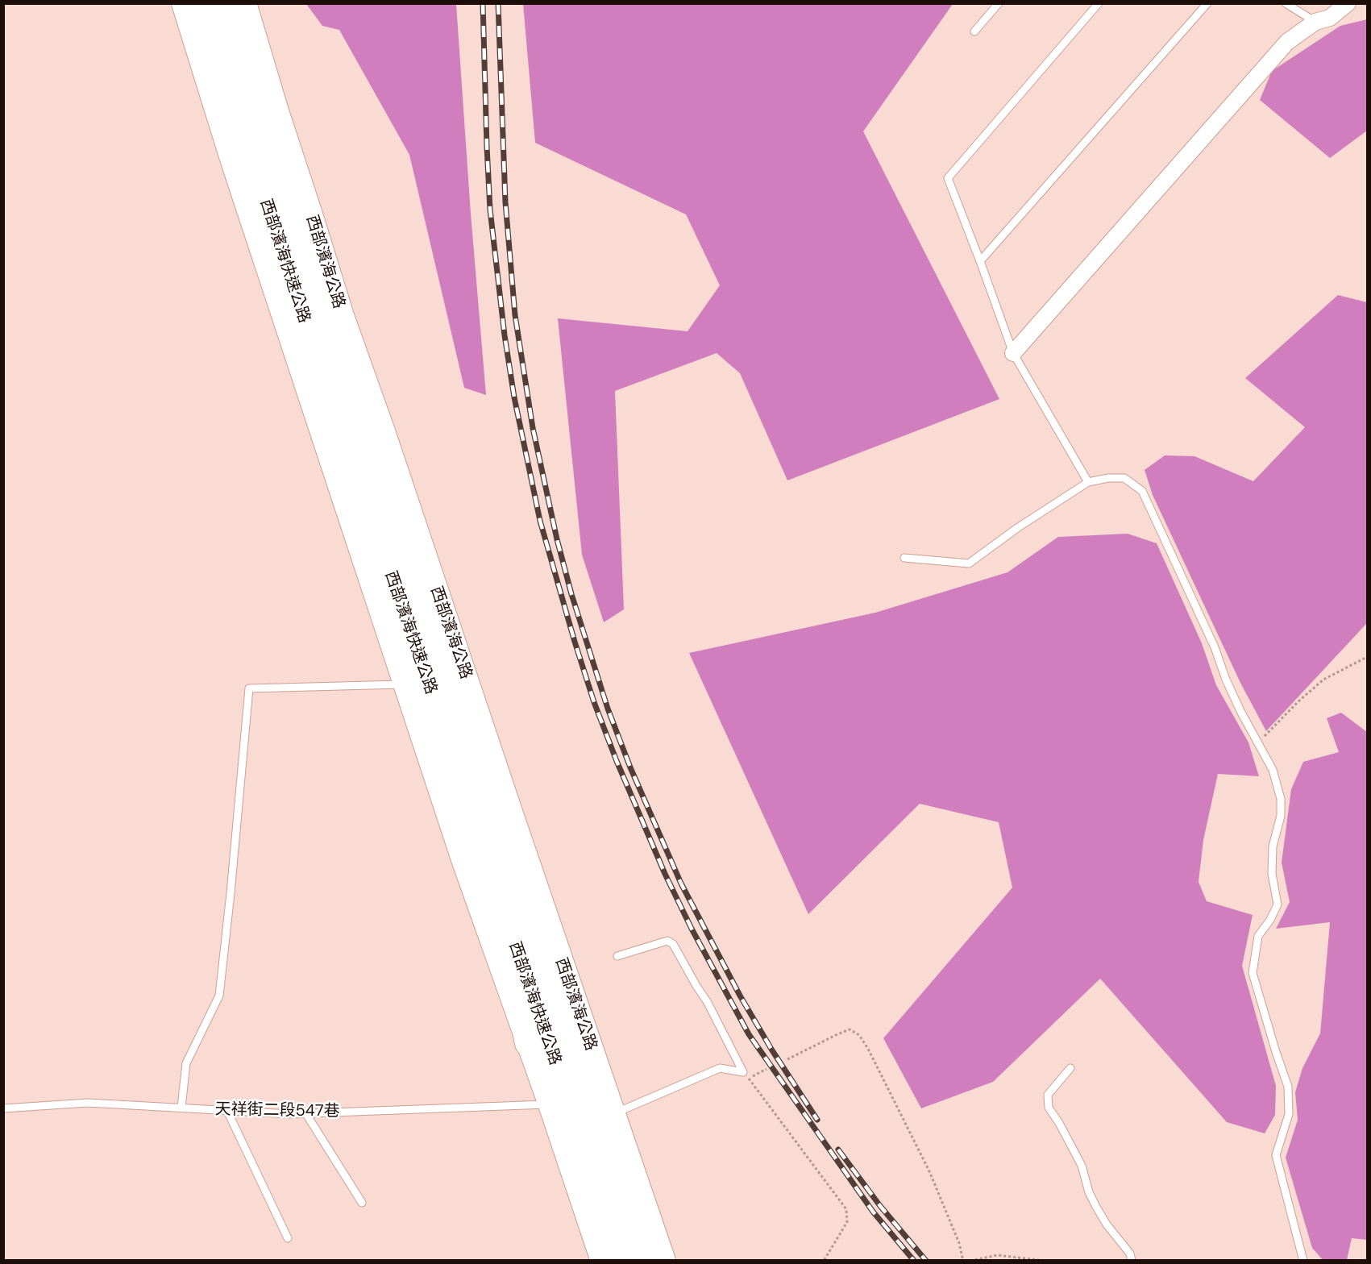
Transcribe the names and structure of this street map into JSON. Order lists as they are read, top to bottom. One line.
{"streets":{"highway":["西部濱海快速公路"],"main road":["西部濱海公路"],"lane":["天祥街二段547巷"]}}
